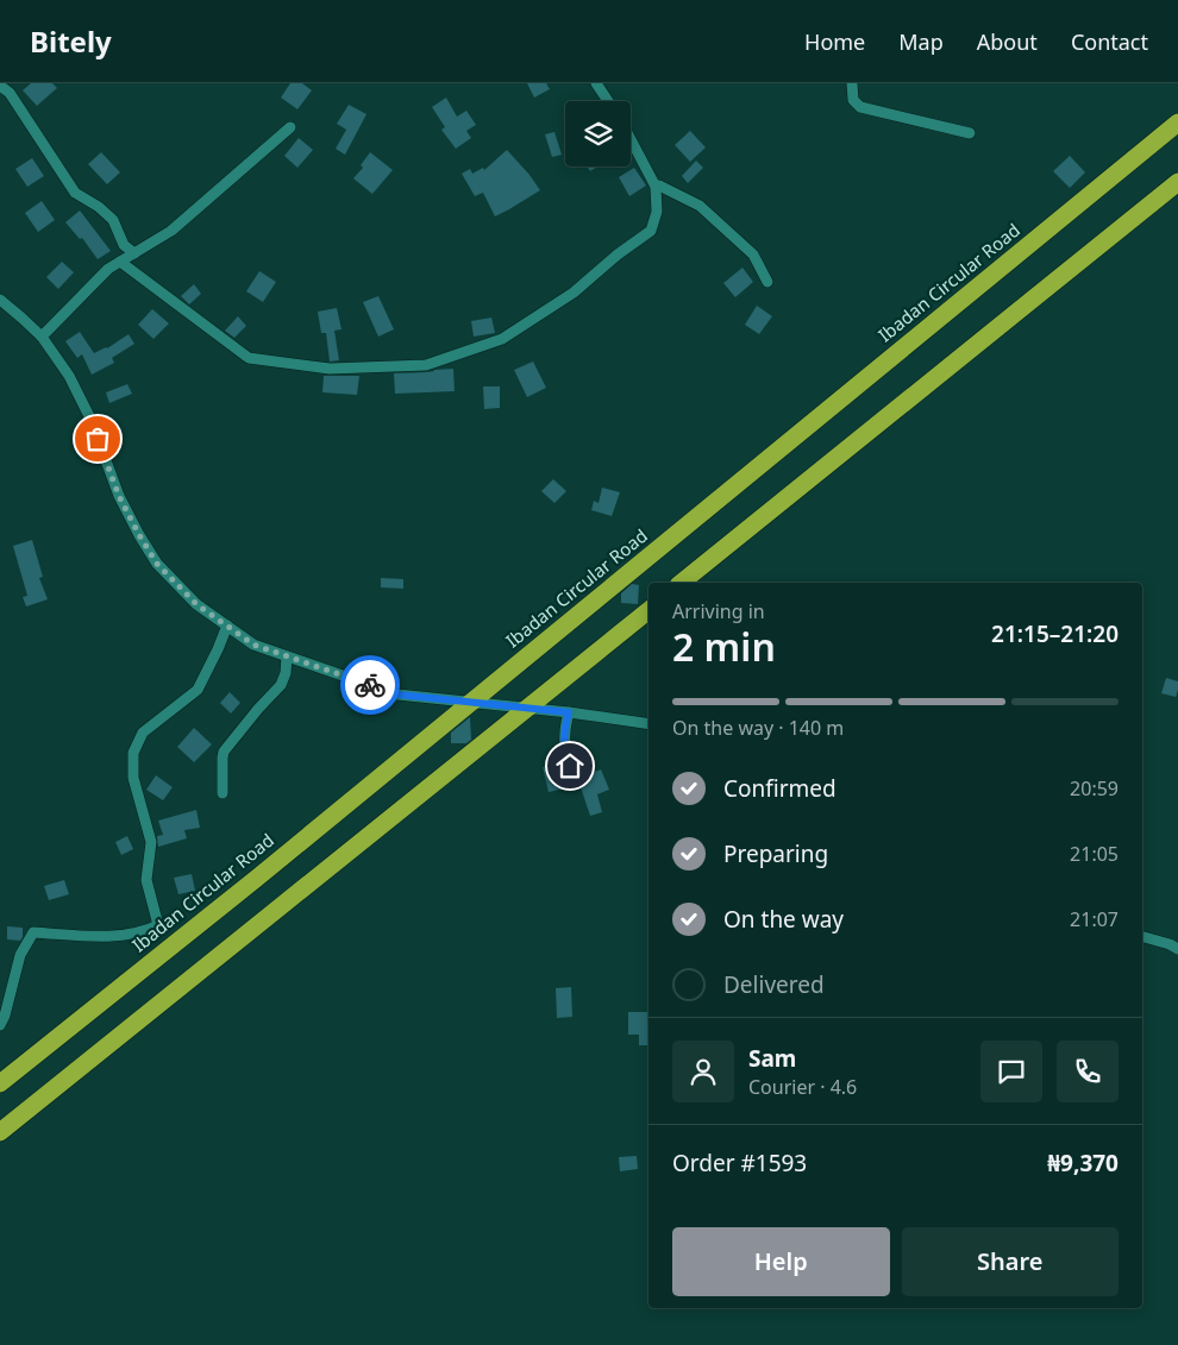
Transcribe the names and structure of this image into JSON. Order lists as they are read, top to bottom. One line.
{"streets":{"highway":["Ibadan Circular Road"]},"page":{"header":"Bitely","nav":["Home","Map","About","Contact"],"heading":["2 min","Arriving in","21:15–21:20"],"panel":["Sam","Courier · 4.6","Order #1593","₦9,370"],"bar":"On the way · 140 m","list":[["Confirmed","20:59"],["Preparing","21:05"],["On the way","21:07"],"Delivered"],"buttons":["Help","Share"]}}
